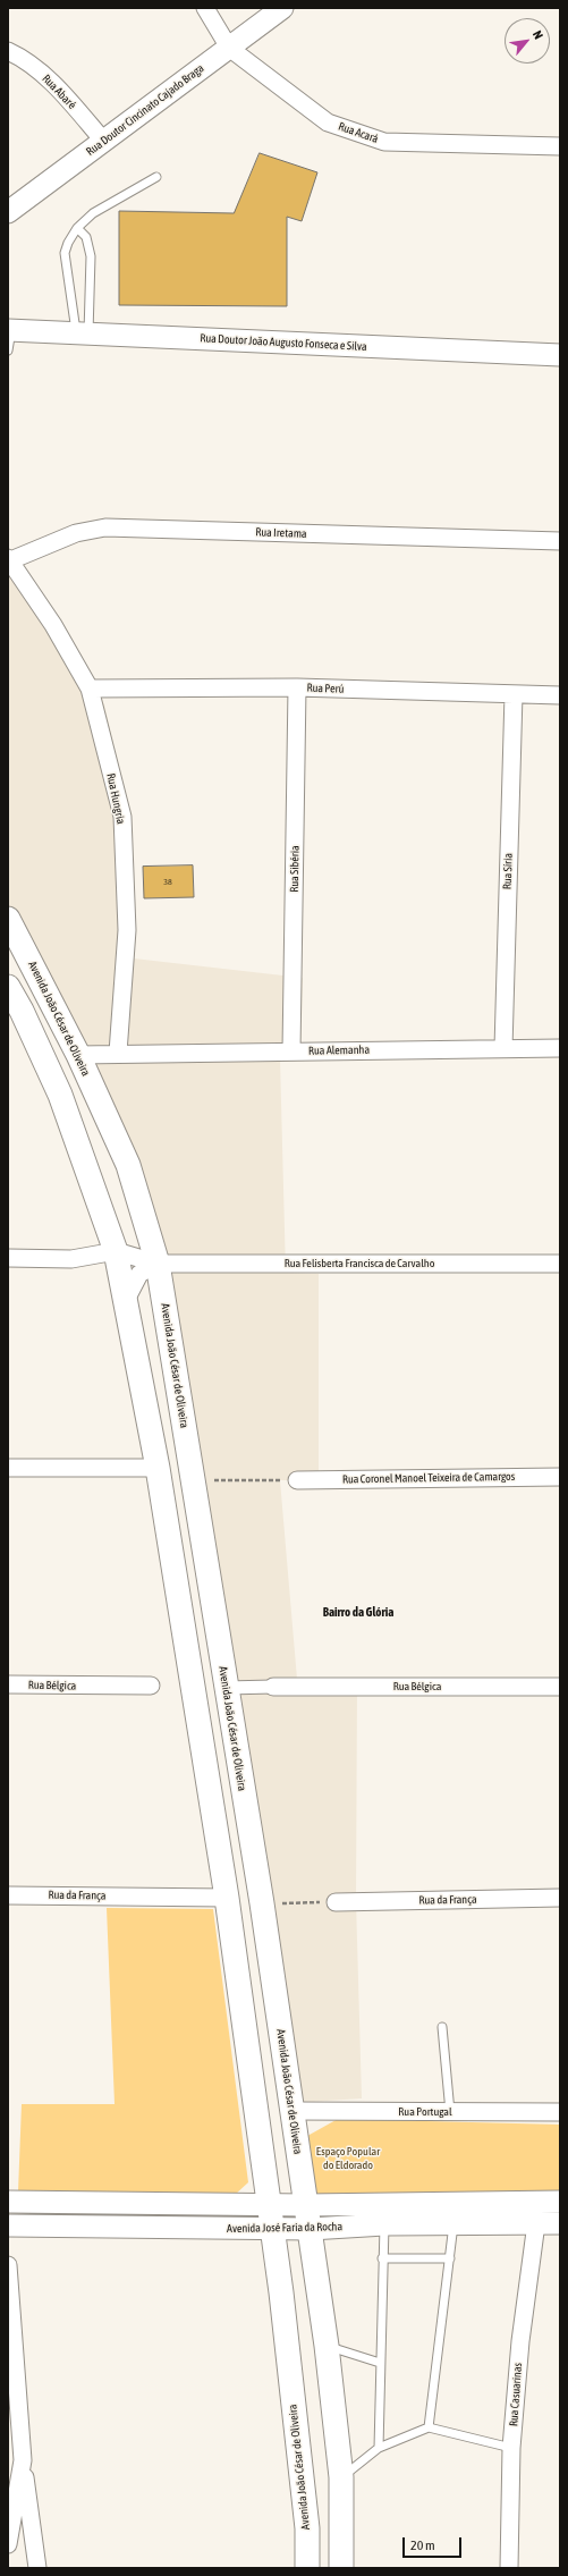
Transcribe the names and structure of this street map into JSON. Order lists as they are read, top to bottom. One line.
{"streets":{"main road":["Avenida João César de Oliveira"],"street":["Rua Abaré","Rua Doutor Cincinato Cajado Braga","Rua Acará","Rua Doutor João Augusto Fonseca e Silva","Rua Iretama","Rua Perú","Rua Hungria","Rua Sibéria","Rua Síria","Rua Alemanha","Rua Felisberta Francisca de Carvalho","Rua Coronel Manoel Teixeira de Camargos","Rua Bélgica","Rua da França","Rua Portugal","Avenida José Faria da Rocha","Rua Casuarinas"]},"crossings":[["Rua Abaré","Rua Doutor Cincinato Cajado Braga"],["Rua Doutor Cincinato Cajado Braga","Rua Acará"],["Rua Iretama","Rua Hungria"],["Rua Perú","Rua Hungria"],["Rua Perú","Rua Sibéria"],["Rua Perú","Rua Síria"],["Rua Hungria","Rua Alemanha"],["Rua Sibéria","Rua Alemanha"],["Rua Síria","Rua Alemanha"],["Avenida João César de Oliveira","Rua Felisberta Francisca de Carvalho"],["Avenida João César de Oliveira","Rua da França"],["Avenida João César de Oliveira","Rua Portugal"],["Avenida João César de Oliveira","Avenida José Faria da Rocha"],["Avenida José Faria da Rocha","Rua Casuarinas"]],"districts":["Bairro da Glória"],"parks":["Espaço Popular do Eldorado"],"house_numbers":["38"],"scale_bar":"20 m","north":"top right"}
